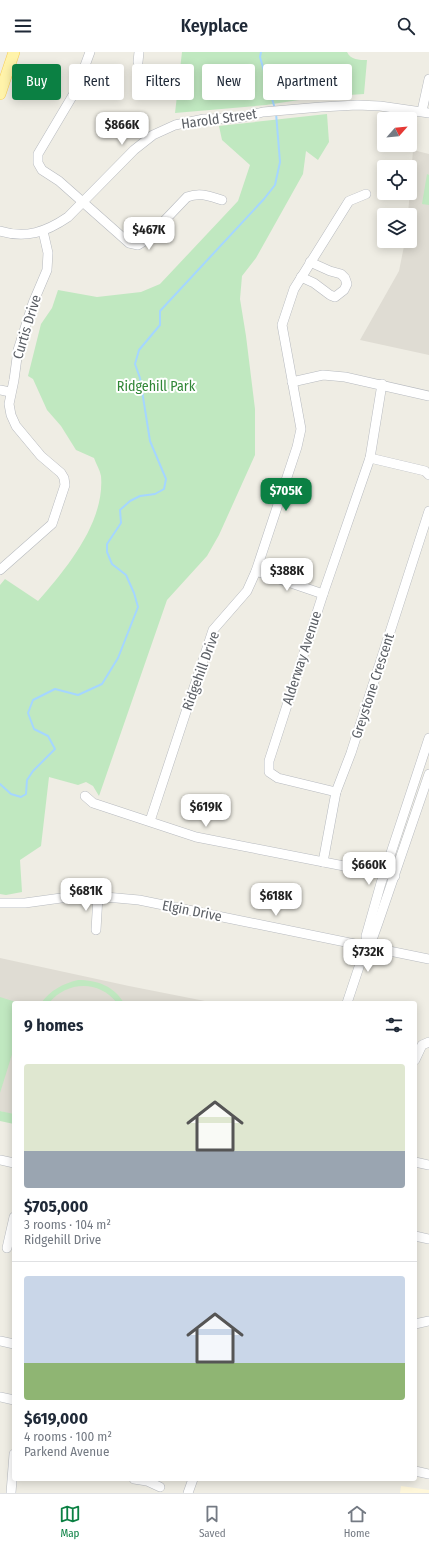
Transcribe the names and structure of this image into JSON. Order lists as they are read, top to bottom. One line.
{"streets":{"street":["Harold Street","Curtis Drive","Alderway Avenue","Ridgehill Drive","Greystone Crescent","Elgin Drive"]},"crossings":[["Harold Street","Curtis Drive"],["Alderway Avenue","Greystone Crescent"]],"parks":["Ridgehill Park"],"north":"top right","page":{"header":"Keyplace","chip":["Buy","Rent","Filters","New","Apartment"],"price":["$866K","$467K","$705K","$388K","$619K","$660K","$681K","$618K","$732K"],"heading":"9 homes","list":[{"name":"$705,000","note":"3 rooms · 104 m² · Ridgehill Drive"},{"name":"$619,000","note":"4 rooms · 100 m² · Parkend Avenue"}],"tabs":["Map","Saved","Home"]}}
